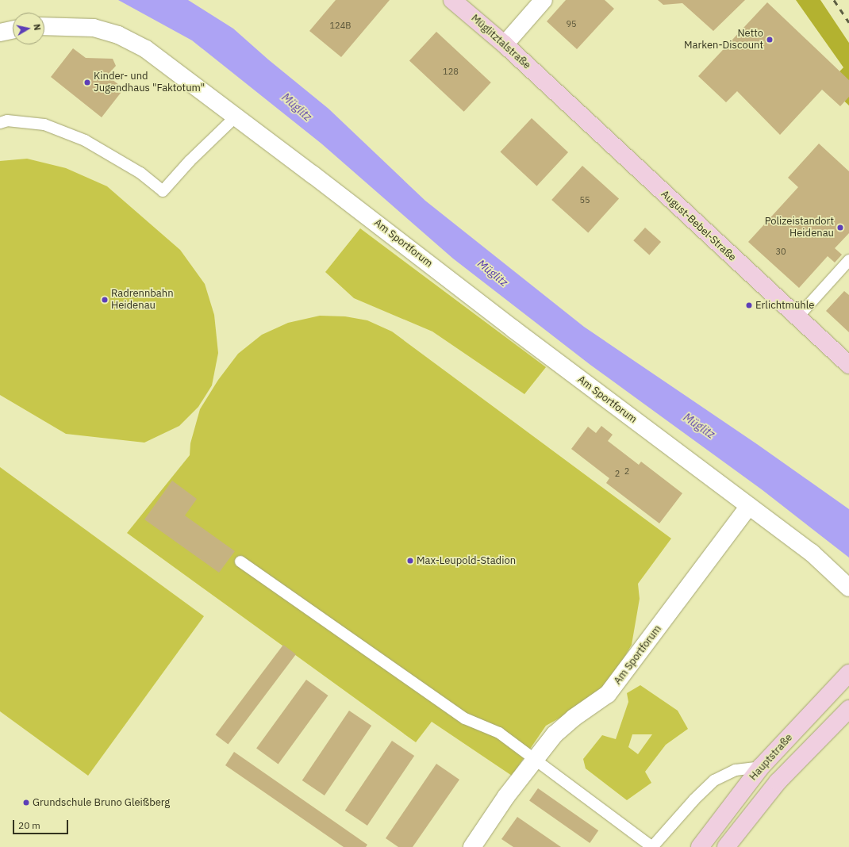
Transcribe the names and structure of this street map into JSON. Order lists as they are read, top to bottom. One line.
{"streets":{"main road":["Müglitztalstraße","August-Bebel-Straße","Hauptstraße"],"street":["Am Sportforum"]},"crossings":[["Müglitztalstraße","August-Bebel-Straße"]],"water":["Müglitz"],"places":["Netto Marken-Discount","Kinder- und Jugendhaus \"Faktotum\"","Polizeistandort Heidenau","Radrennbahn Heidenau","Erlichtmühle","Max-Leupold-Stadion","Grundschule Bruno Gleißberg"],"house_numbers":["95","124B","128","55","30","2","2"],"scale_bar":"20 m","north":"right"}
